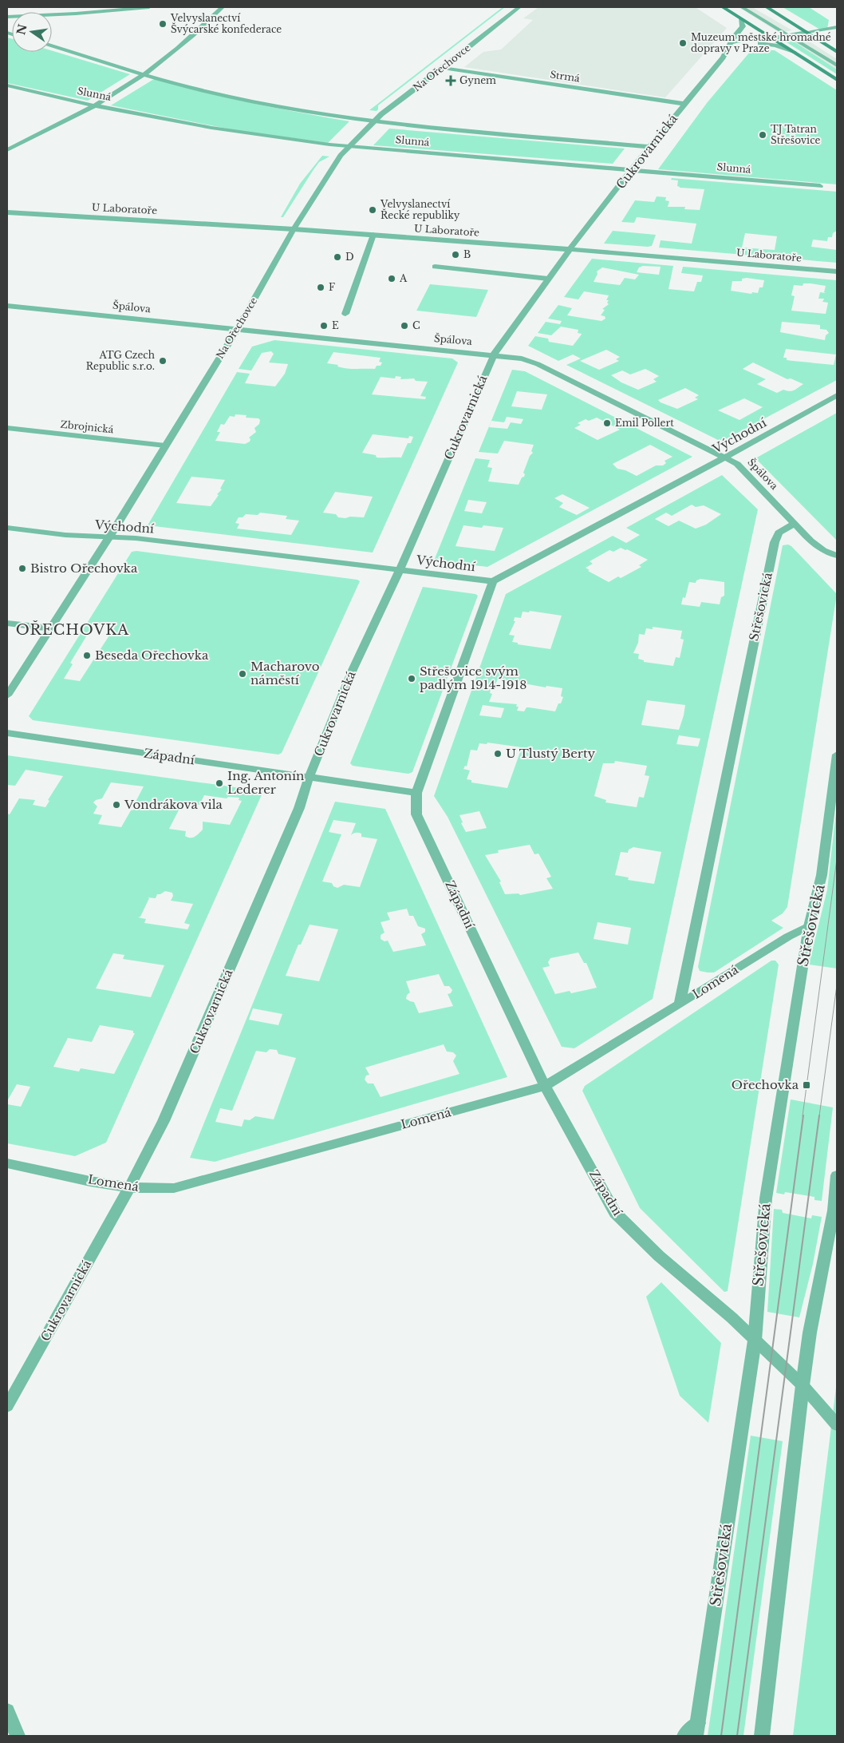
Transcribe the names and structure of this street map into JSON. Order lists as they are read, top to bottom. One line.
{"streets":{"street":["Na Ořechovce","Strmá","Slunná","Cukrovarnická","U Laboratoře","Špálova","Zbrojnická","Východní","Střešovická","Západní","Lomená"]},"crossings":[["Na Ořechovce","Strmá"],["Na Ořechovce","Slunná"],["Na Ořechovce","U Laboratoře"],["Na Ořechovce","Špálova"],["Na Ořechovce","Zbrojnická"],["Na Ořechovce","Východní"],["Strmá","Cukrovarnická"],["Slunná","Cukrovarnická"],["Cukrovarnická","U Laboratoře"],["Cukrovarnická","Špálova"],["Cukrovarnická","Východní"],["Cukrovarnická","Západní"],["Cukrovarnická","Lomená"],["Špálova","Východní"],["Špálova","Střešovická"],["Střešovická","Západní"],["Střešovická","Lomená"],["Západní","Lomená"]],"districts":["OŘECHOVKA"],"places":{"other":["Velvyslanectví Švýcarské konfederace","Muzeum městské hromadné dopravy v Praze","TJ Tatran Střešovice","Velvyslanectví Řecké republiky","B","D","A","F","E","C","ATG Czech Republic s.r.o.","Emil Pollert","Bistro Ořechovka","Beseda Ořechovka","Macharovo náměstí","Střešovice svým padlým 1914-1918","U Tlustý Berty","Ing. Antonín Lederer","Vondrákova vila"],"health":["Gynem"],"transit":["Ořechovka"]},"north":"left"}
